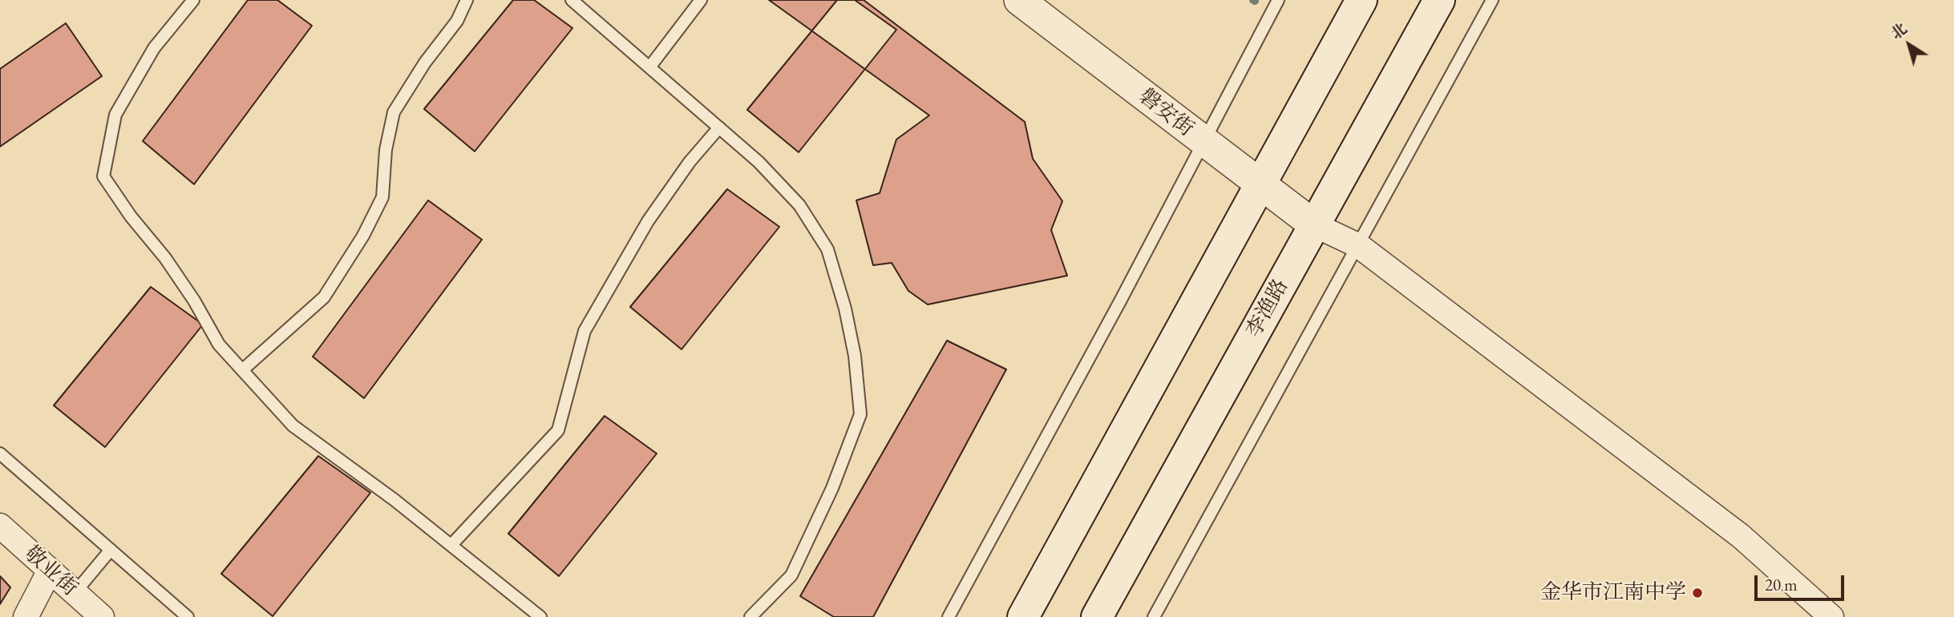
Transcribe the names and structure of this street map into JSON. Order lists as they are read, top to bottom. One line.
{"streets":{"main road":["李渔路"],"street":["磐安街","敬业街"]},"crossings":[["磐安街","李渔路"]],"places":["金华市江南中学"],"scale_bar":"20 m","north":"top left"}
